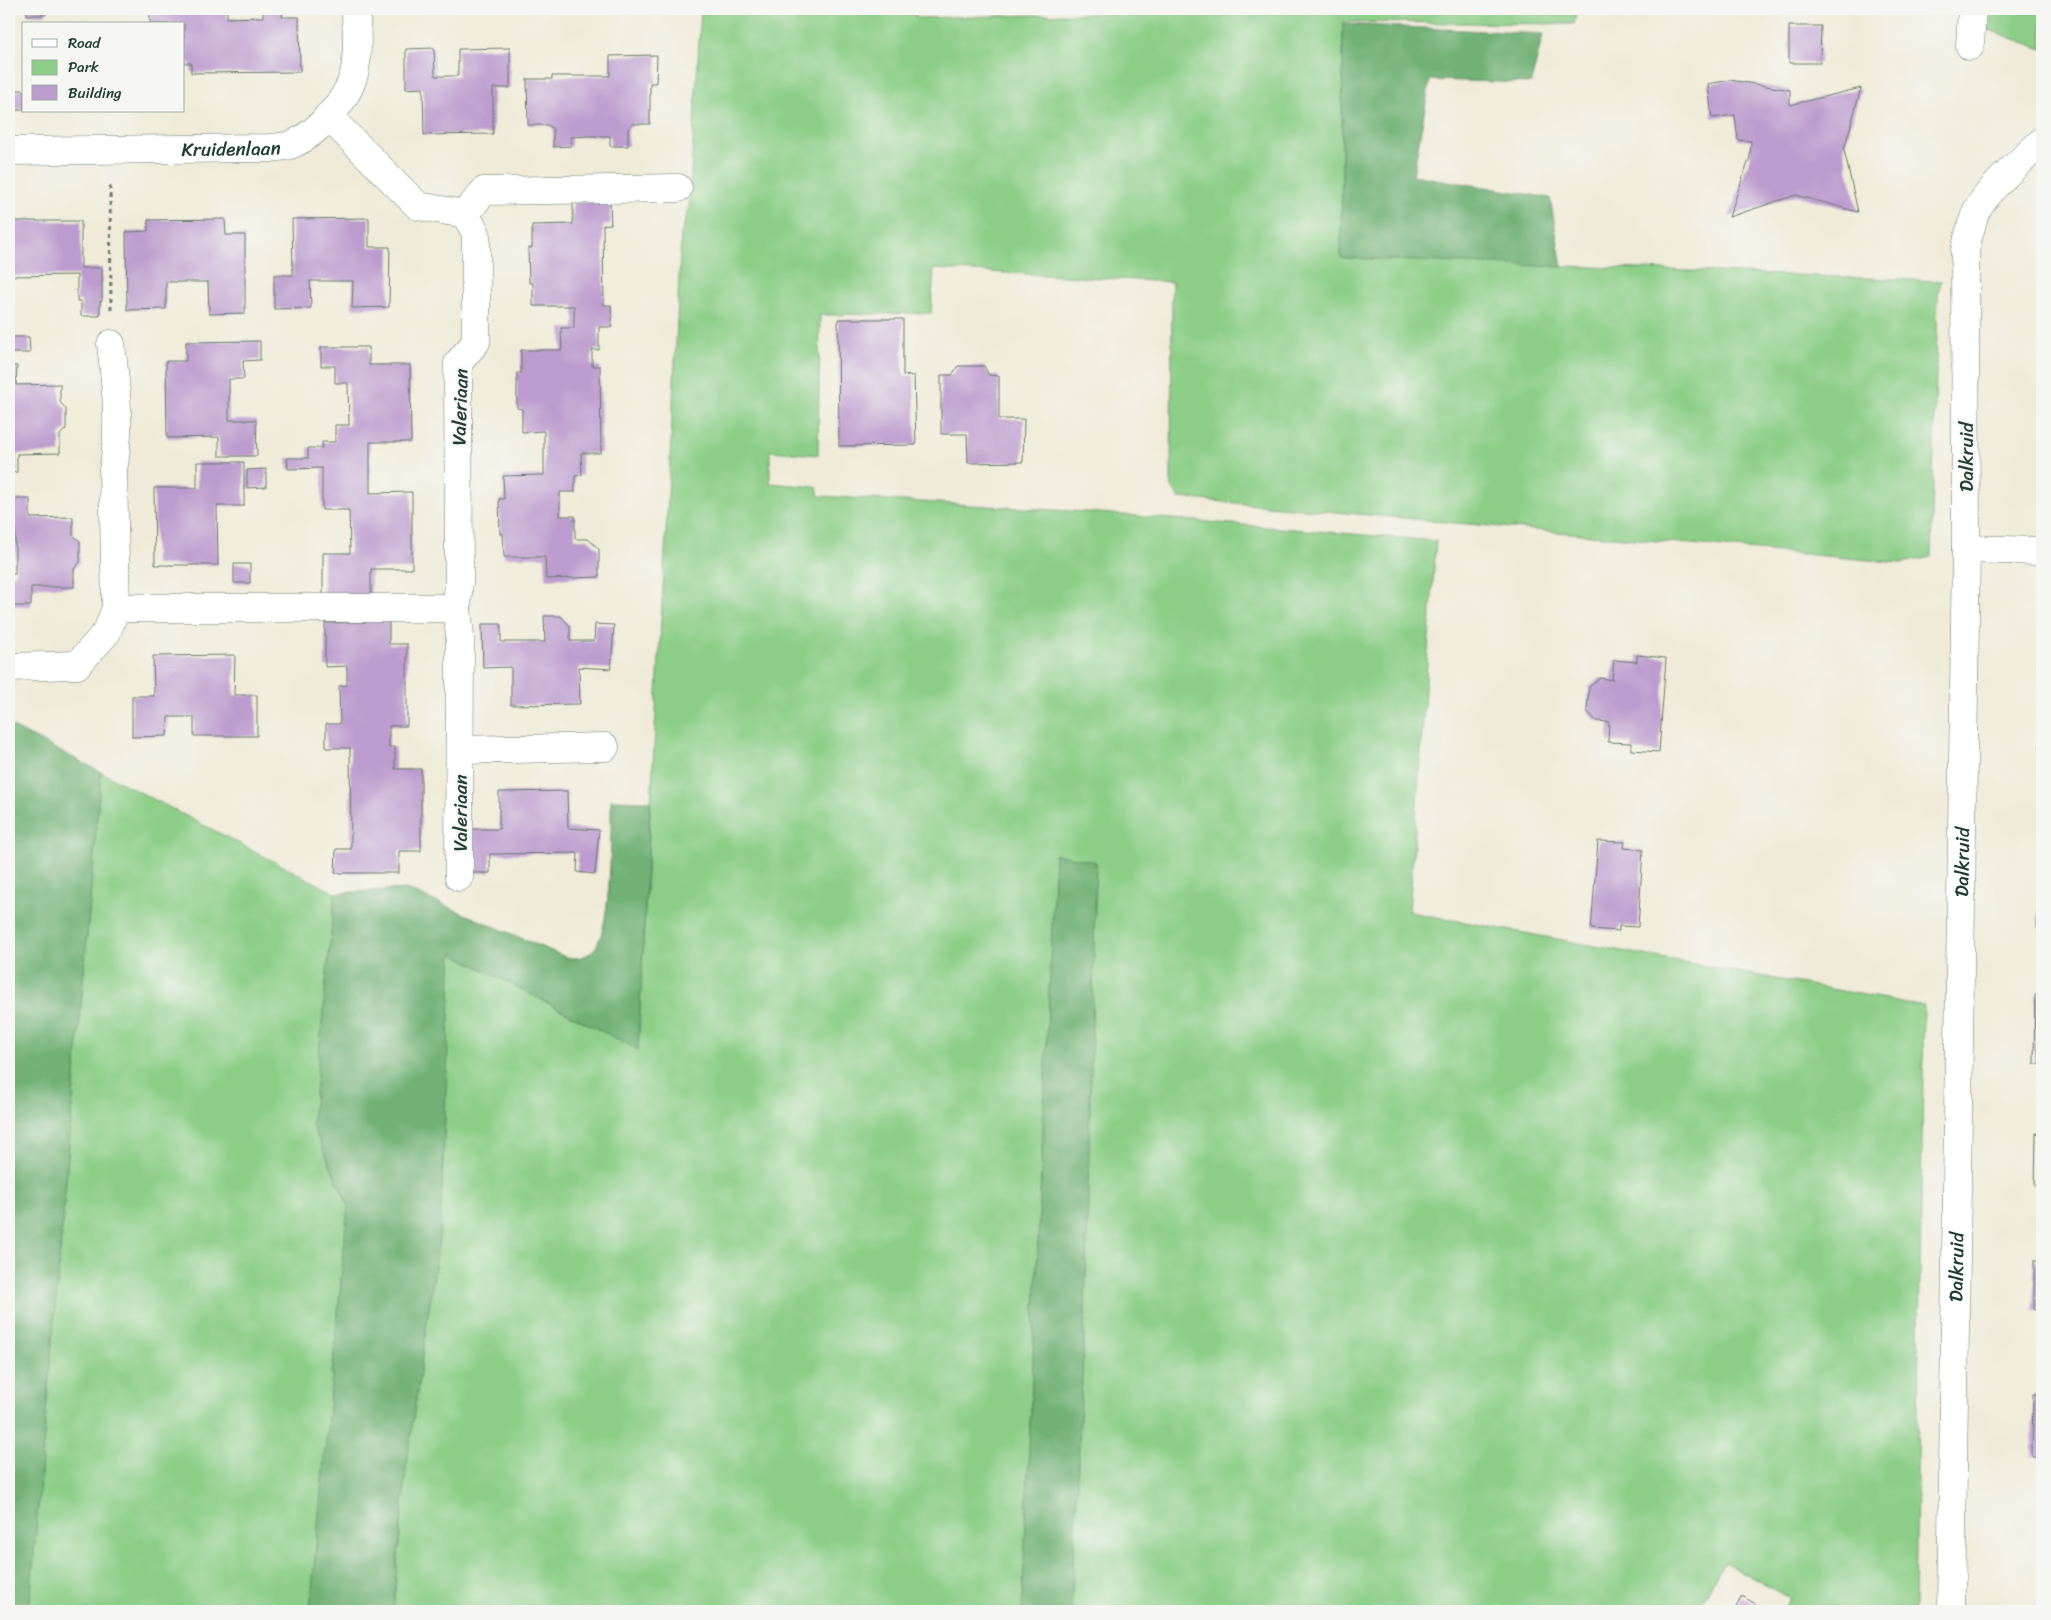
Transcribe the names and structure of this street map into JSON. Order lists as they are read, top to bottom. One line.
{"streets":{"street":["Kruidenlaan","Valeriaan","Dalkruid"]},"legend":["Road","Park","Building"]}
